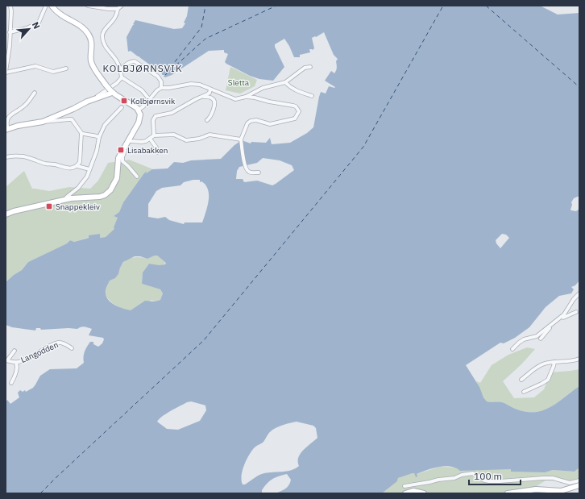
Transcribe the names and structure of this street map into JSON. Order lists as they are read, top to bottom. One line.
{"streets":{"street":["Langodden"]},"districts":["KOLBJØRNSVIK"],"parks":["Sletta"],"places":{"transit":["Kolbjørnsvik","Lisabakken","Snappekleiv"]},"scale_bar":"100 m","north":"top right"}
